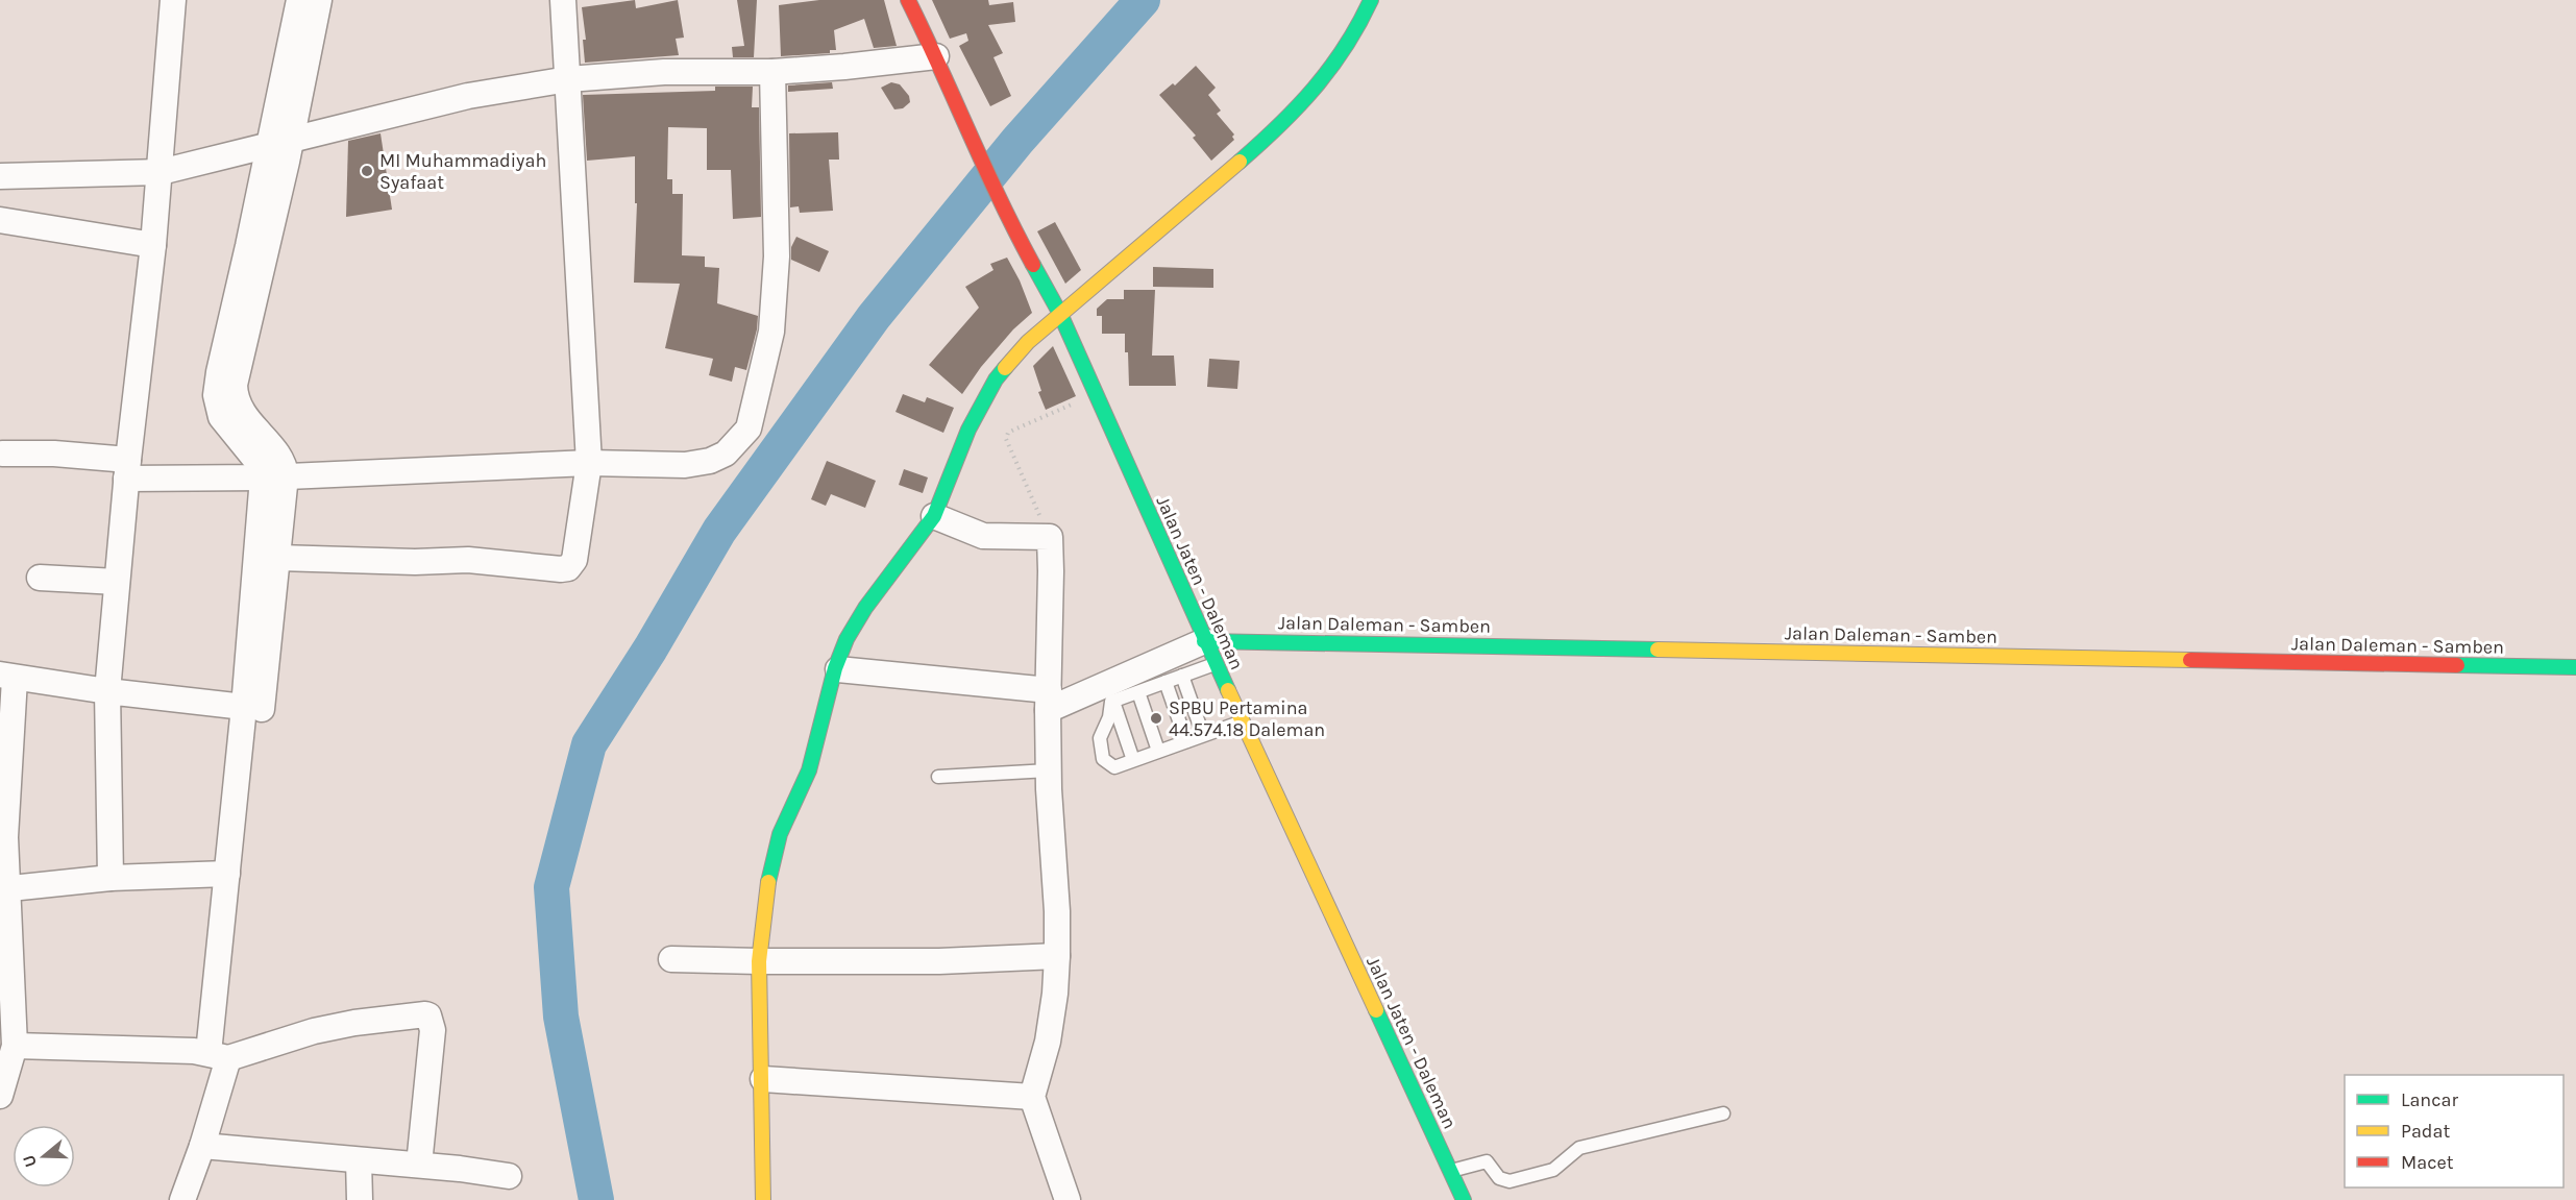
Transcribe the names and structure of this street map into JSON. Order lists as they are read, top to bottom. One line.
{"streets":{"main road":["Jalan Jaten - Daleman","Jalan Daleman - Samben"]},"crossings":[["Jalan Jaten - Daleman","Jalan Daleman - Samben"]],"places":["MI Muhammadiyah Syafaat","SPBU Pertamina 44.574.18 Daleman"],"legend":["Lancar","Padat","Macet"],"north":"left"}
